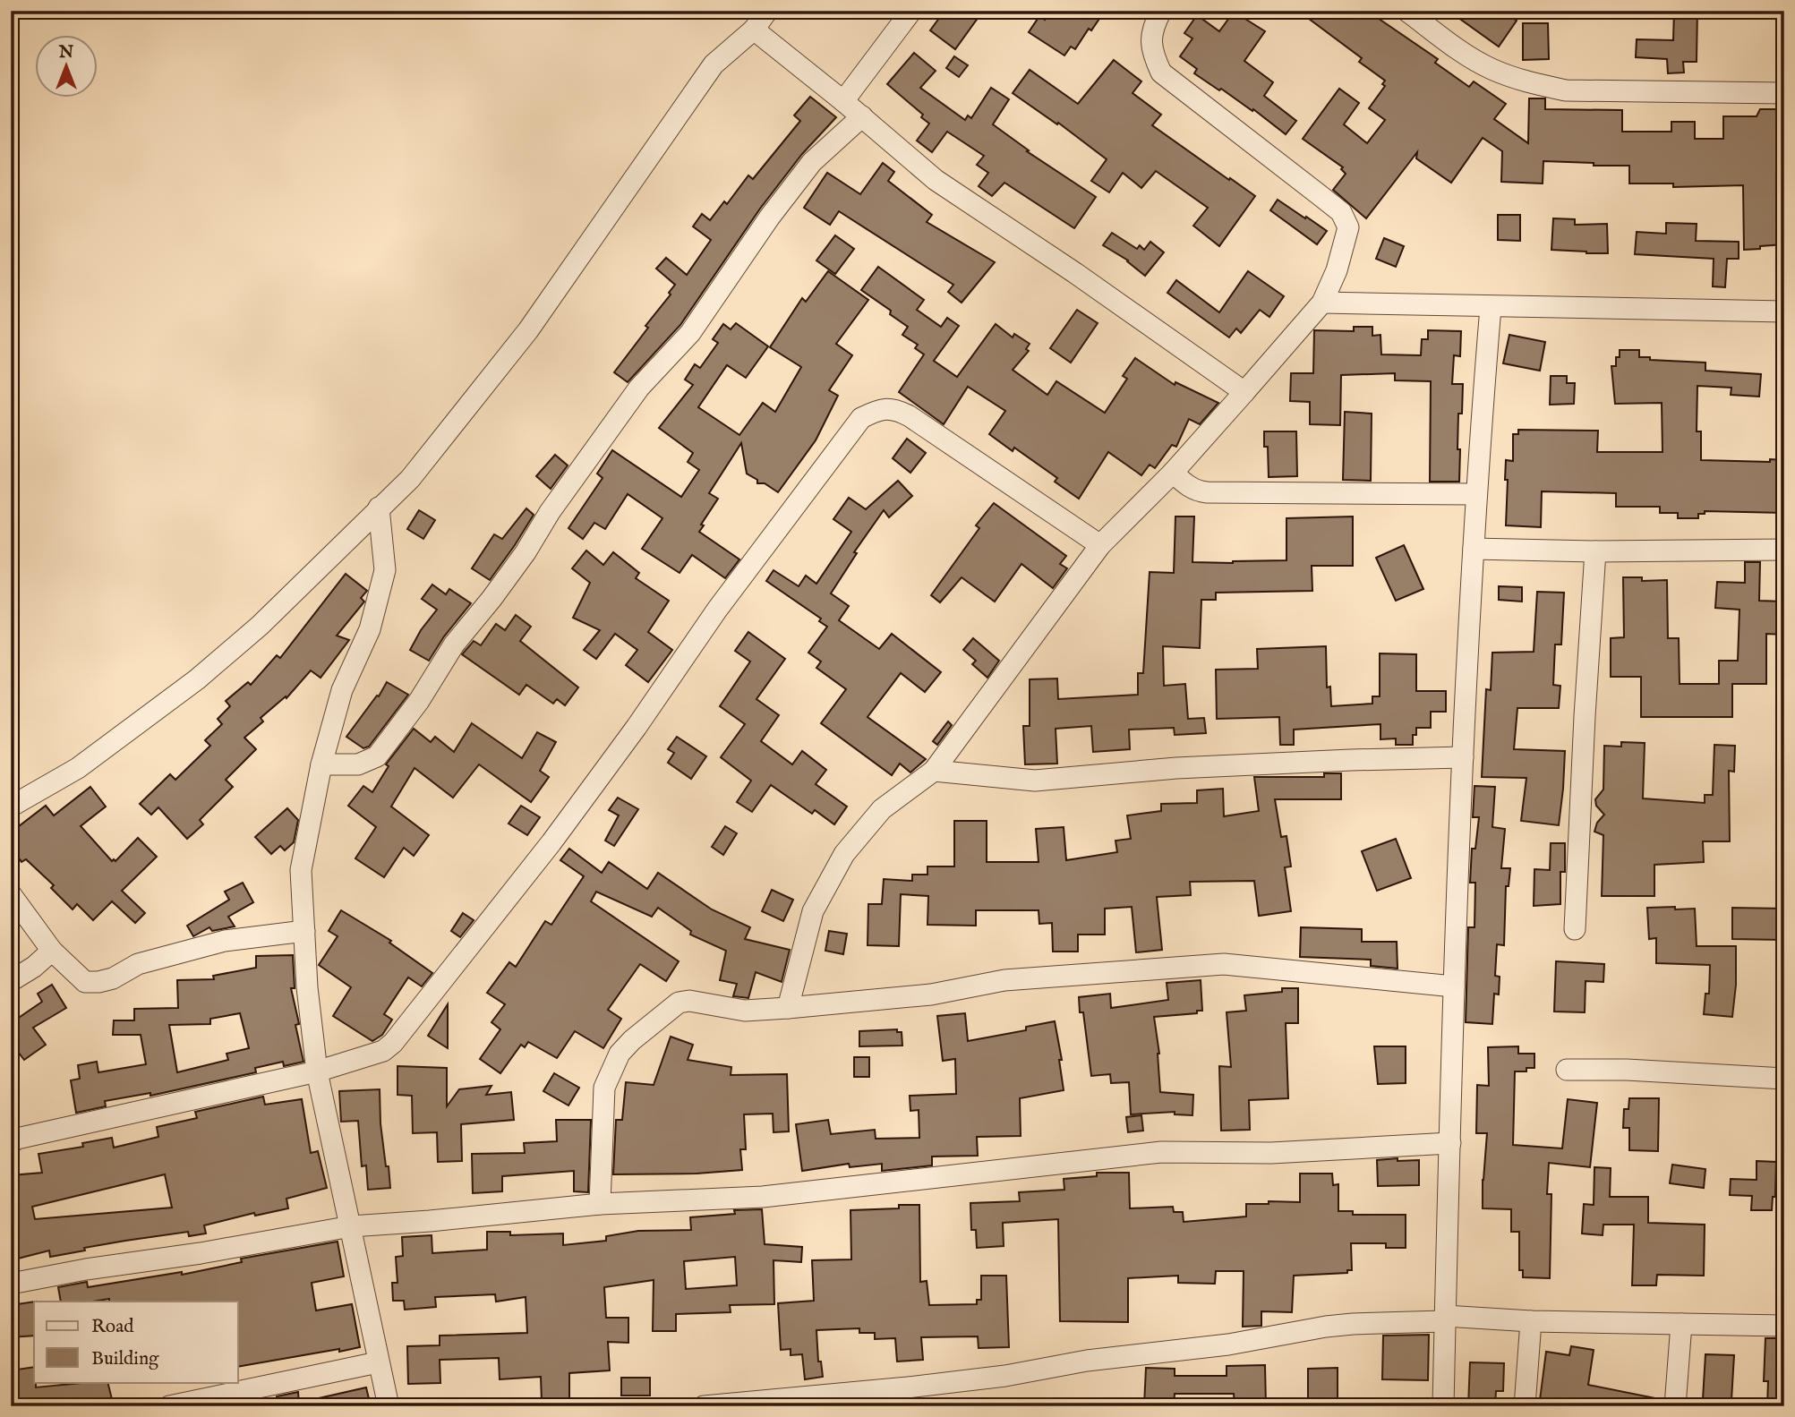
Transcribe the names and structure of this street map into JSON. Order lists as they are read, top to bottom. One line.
{"legend":["Road","Building"],"north":"top"}
